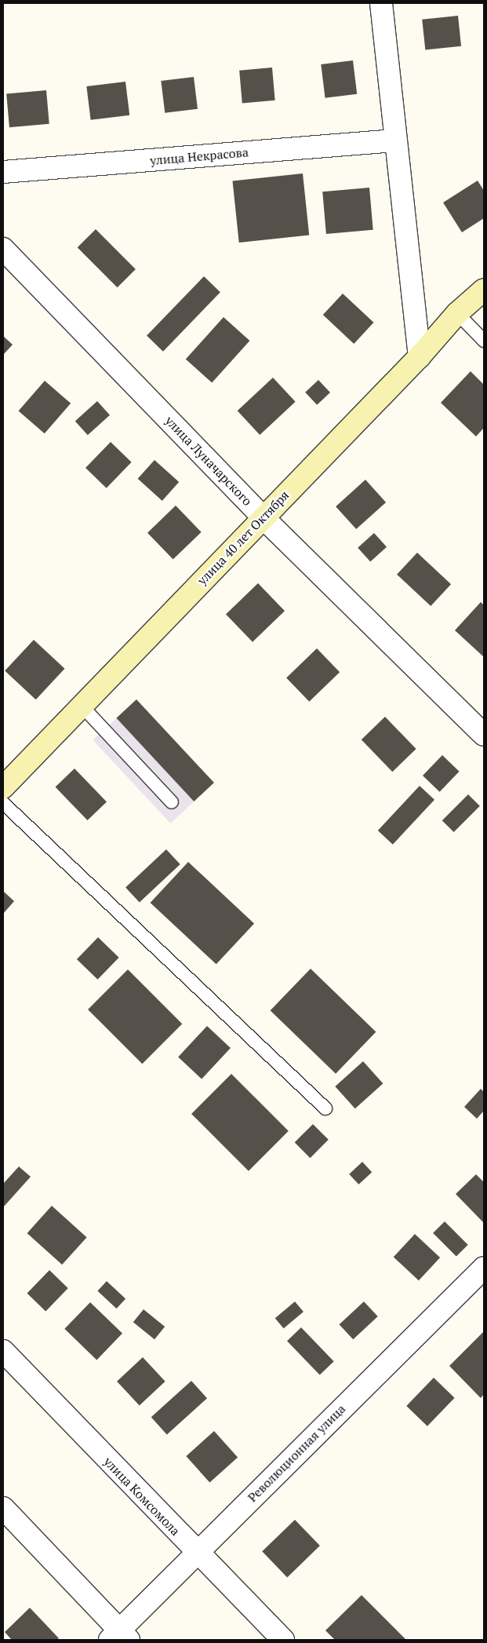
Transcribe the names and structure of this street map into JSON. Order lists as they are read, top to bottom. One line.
{"streets":{"main road":["улица 40 лет Октября"],"street":["улица Некрасова","улица Луначарского","Революционная улица","улица Комсомола"]},"crossings":[["улица Луначарского","улица 40 лет Октября"],["Революционная улица","улица Комсомола"]]}
